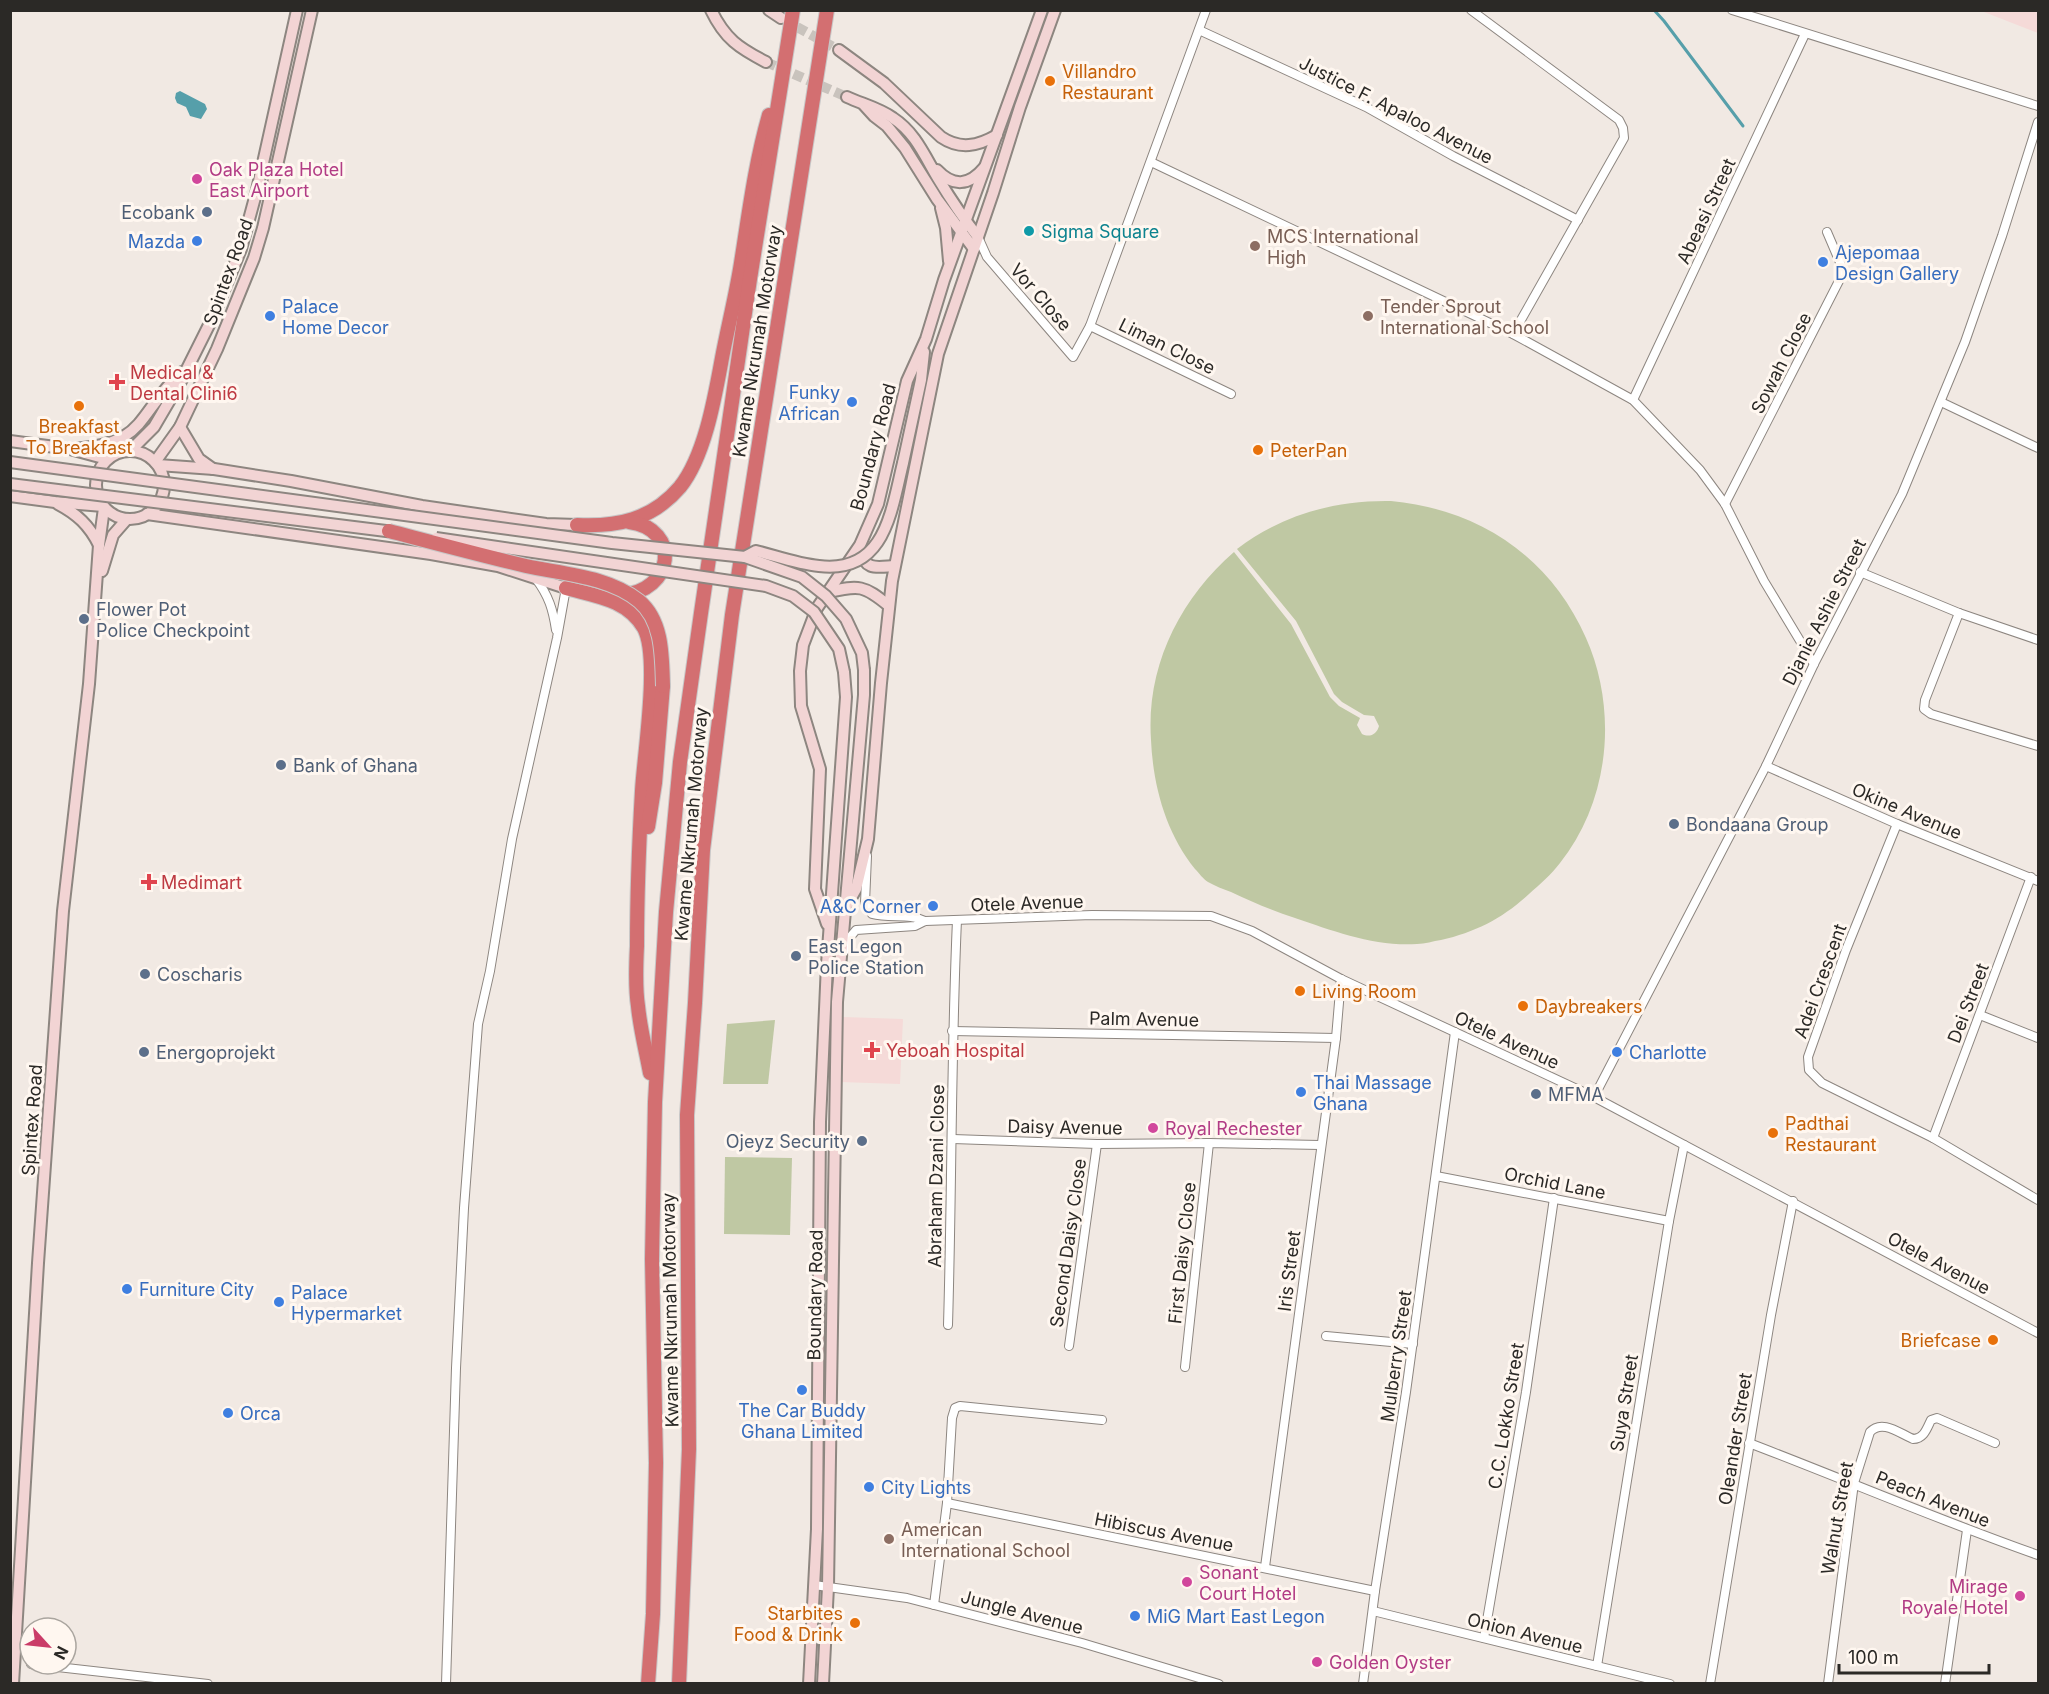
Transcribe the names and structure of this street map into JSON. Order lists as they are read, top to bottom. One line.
{"streets":{"highway":["Kwame Nkrumah Motorway"],"main road":["Spintex Road","Boundary Road"],"street":["Justice F. Apaloo Avenue","Abeasi Street","Vor Close","Liman Close","Sowah Close","Djanie Ashie Street","Okine Avenue","Otele Avenue","Adei Crescent","Dei Street","Palm Avenue","Daisy Avenue","Abraham Dzani Close","Orchid Lane","Second Daisy Close","First Daisy Close","Iris Street","Mulberry Street","Suya Street","C.C. Lokko Street","Oleander Street","Peach Avenue","Walnut Street","Hibiscus Avenue","Jungle Avenue","Onion Avenue"]},"crossings":[["Vor Close","Liman Close"],["Vor Close","Boundary Road"],["Boundary Road","Otele Avenue"],["Boundary Road","Jungle Avenue"],["Djanie Ashie Street","Okine Avenue"],["Djanie Ashie Street","Otele Avenue"],["Okine Avenue","Adei Crescent"],["Okine Avenue","Dei Street"],["Otele Avenue","Abraham Dzani Close"],["Otele Avenue","Iris Street"],["Otele Avenue","Mulberry Street"],["Otele Avenue","Suya Street"],["Otele Avenue","Oleander Street"],["Adei Crescent","Dei Street"],["Palm Avenue","Abraham Dzani Close"],["Palm Avenue","Iris Street"],["Daisy Avenue","Abraham Dzani Close"],["Daisy Avenue","Second Daisy Close"],["Daisy Avenue","First Daisy Close"],["Daisy Avenue","Iris Street"],["Orchid Lane","Mulberry Street"],["Orchid Lane","Suya Street"],["Orchid Lane","C.C. Lokko Street"],["Iris Street","Hibiscus Avenue"],["Mulberry Street","Hibiscus Avenue"],["Mulberry Street","Onion Avenue"],["Suya Street","Onion Avenue"],["C.C. Lokko Street","Onion Avenue"],["Oleander Street","Peach Avenue"],["Peach Avenue","Walnut Street"]],"places":{"other":["Villandro Restaurant","Oak Plaza Hotel East Airport","Ecobank","Sigma Square","Mazda","MCS International High","Ajepomaa Design Gallery","Palace Home Decor","Tender Sprout International School","Funky African","Breakfast To Breakfast","PeterPan","Flower Pot Police Checkpoint","Bank of Ghana","Bondaana Group","A&C Corner","East Legon Police Station","Coscharis","Living Room","Daybreakers","Energoprojekt","Charlotte","Thai Massage Ghana","MFMA","Royal Rechester","Padthai Restaurant","Ojeyz Security","Furniture City","Palace Hypermarket","Briefcase","The Car Buddy Ghana Limited","Orca","City Lights","American International School","Sonant Court Hotel","Mirage Royale Hotel","MiG Mart East Legon","Starbites Food & Drink","Golden Oyster"],"health":["Medical & Dental Clini6","Medimart","Yeboah Hospital"]},"scale_bar":"100 m","north":"bottom right"}
